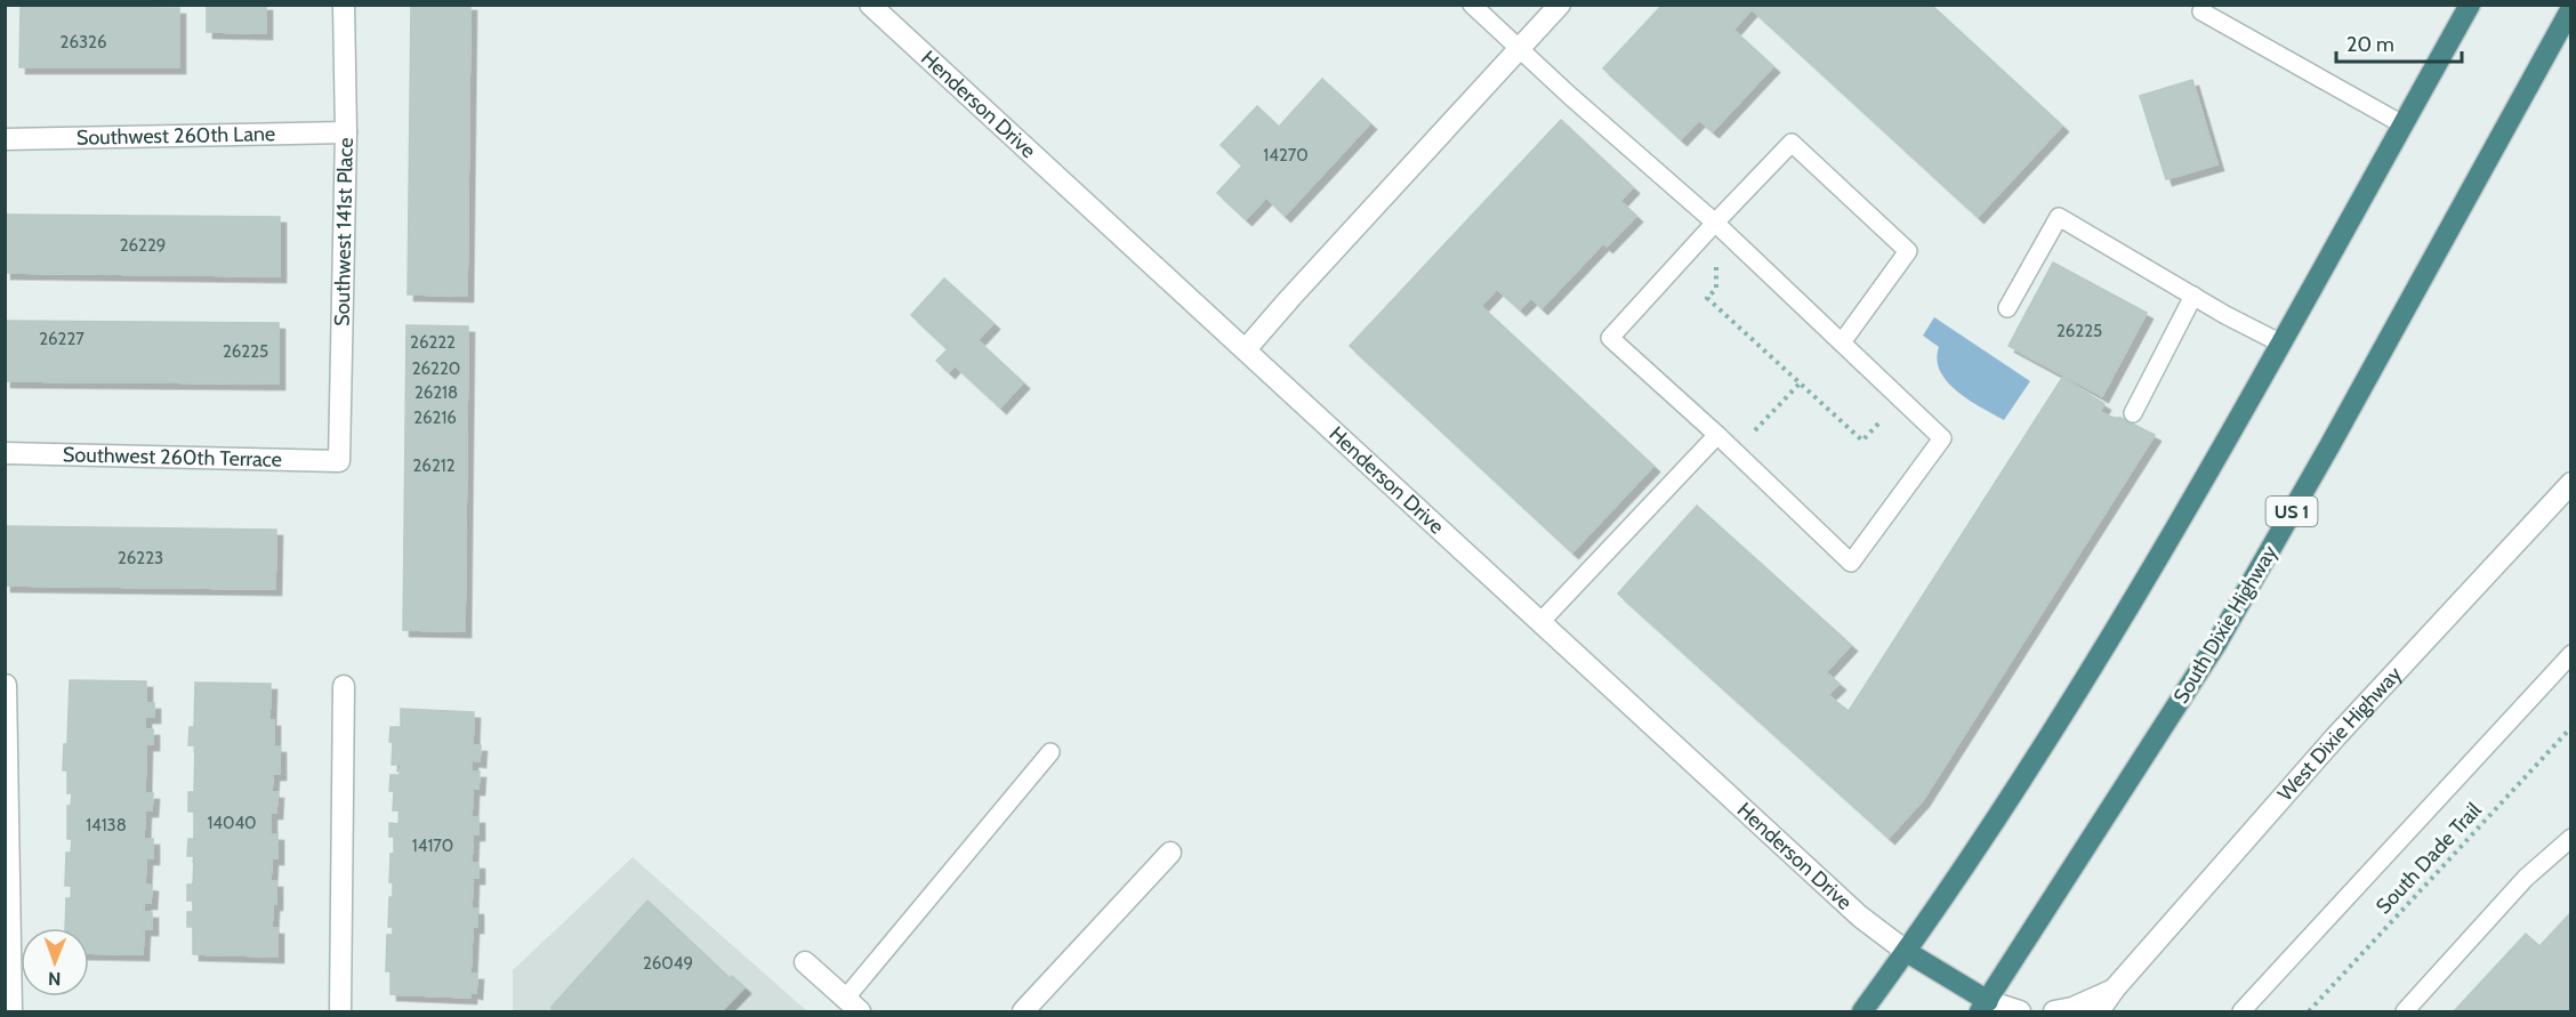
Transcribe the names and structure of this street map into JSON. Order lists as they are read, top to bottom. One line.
{"streets":{"highway":["US 1","South Dixie Highway"],"street":["Henderson Drive","Southwest 260th Lane","Southwest 141st Place","Southwest 260th Terrace","West Dixie Highway"],"path":["South Dade Trail"]},"crossings":[["Southwest 260th Lane","Southwest 141st Place"],["Southwest 141st Place","Southwest 260th Terrace"]],"house_numbers":["26326","14270","26229","26225","26227","26222","26225","26220","26218","26216","26212","26223","14040","14138","14170","26049"],"scale_bar":"20 m","north":"bottom"}
